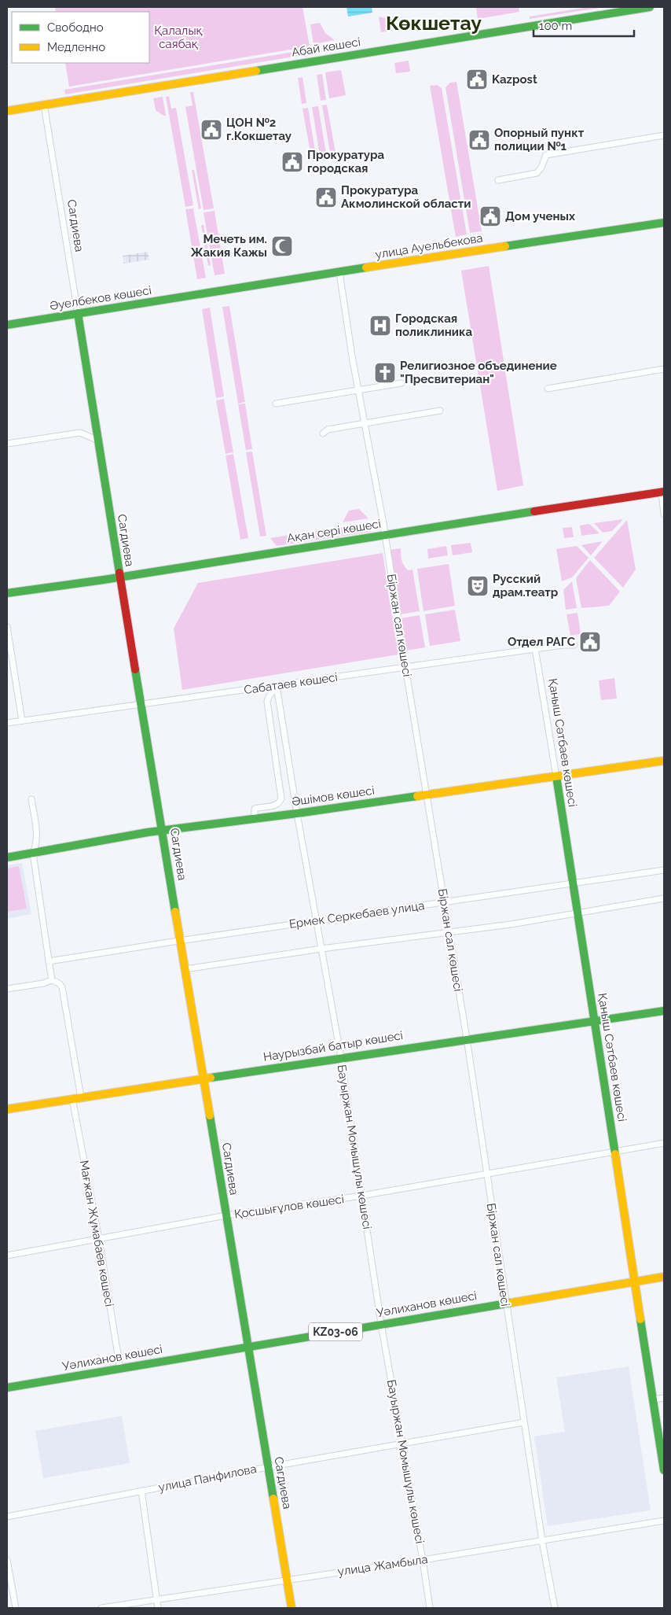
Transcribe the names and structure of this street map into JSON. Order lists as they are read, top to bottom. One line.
{"streets":{"street":["Абай көшесі","Сагдиева","улица Ауельбекова","Әуелбеков көшесі","Ақан сері көшесі","Біржан сал көшесі","Сабатаев көшесі","Қаныш Сәтбаев көшесі","Әшімов көшесі","Ермек Серкебаев улица","Наурызбай батыр көшесі","Бауыржан Момышұлы көшесі","Қосшығұлов көшесі","Мағжан Жұмабаев көшесі","Уәлиханов көшесі","KZ03-06","улица Панфилова","улица Жамбыла"]},"crossings":[["Абай көшесі","Сагдиева"],["Сагдиева","Әуелбеков көшесі"],["Сагдиева","Ақан сері көшесі"],["Сагдиева","Сабатаев көшесі"],["Сагдиева","Әшімов көшесі"],["Сагдиева","Ермек Серкебаев улица"],["Сагдиева","Наурызбай батыр көшесі"],["Сагдиева","Қосшығұлов көшесі"],["Сагдиева","Уәлиханов көшесі"],["Сагдиева","улица Панфилова"],["Сагдиева","улица Жамбыла"],["улица Ауельбекова","Әуелбеков көшесі"],["улица Ауельбекова","Біржан сал көшесі"],["Ақан сері көшесі","Біржан сал көшесі"],["Біржан сал көшесі","Сабатаев көшесі"],["Біржан сал көшесі","Әшімов көшесі"],["Біржан сал көшесі","Ермек Серкебаев улица"],["Біржан сал көшесі","Наурызбай батыр көшесі"],["Біржан сал көшесі","Қосшығұлов көшесі"],["Біржан сал көшесі","Уәлиханов көшесі"],["Біржан сал көшесі","улица Панфилова"],["Біржан сал көшесі","улица Жамбыла"],["Сабатаев көшесі","Қаныш Сәтбаев көшесі"],["Сабатаев көшесі","Бауыржан Момышұлы көшесі"],["Қаныш Сәтбаев көшесі","Әшімов көшесі"],["Қаныш Сәтбаев көшесі","Ермек Серкебаев улица"],["Қаныш Сәтбаев көшесі","Наурызбай батыр көшесі"],["Қаныш Сәтбаев көшесі","Қосшығұлов көшесі"],["Қаныш Сәтбаев көшесі","Уәлиханов көшесі"],["Әшімов көшесі","Бауыржан Момышұлы көшесі"],["Ермек Серкебаев улица","Бауыржан Момышұлы көшесі"],["Наурызбай батыр көшесі","Бауыржан Момышұлы көшесі"],["Наурызбай батыр көшесі","Мағжан Жұмабаев көшесі"],["Бауыржан Момышұлы көшесі","Қосшығұлов көшесі"],["Бауыржан Момышұлы көшесі","Уәлиханов көшесі"],["Бауыржан Момышұлы көшесі","улица Панфилова"],["Бауыржан Момышұлы көшесі","улица Жамбыла"],["Қосшығұлов көшесі","Мағжан Жұмабаев көшесі"],["Мағжан Жұмабаев көшесі","Уәлиханов көшесі"]],"districts":["Көкшетау"],"parks":["Қалалық саябақ"],"places":{"public building":["Kazpost","ЦОН №2 г.Кокшетау","Опорный пункт полиции №1","Прокуратура городская","Прокуратура Акмолинской области","Дом ученых","Отдел РАГС"],"mosque":["Мечеть им. Жакия Кажы"],"hospital":["Городская поликлиника"],"church":["Религиозное объединение \"Пресвитериан\""],"theatre":["Русский драм.театр"]},"legend":["Свободно","Медленно"],"scale_bar":"100 m"}
